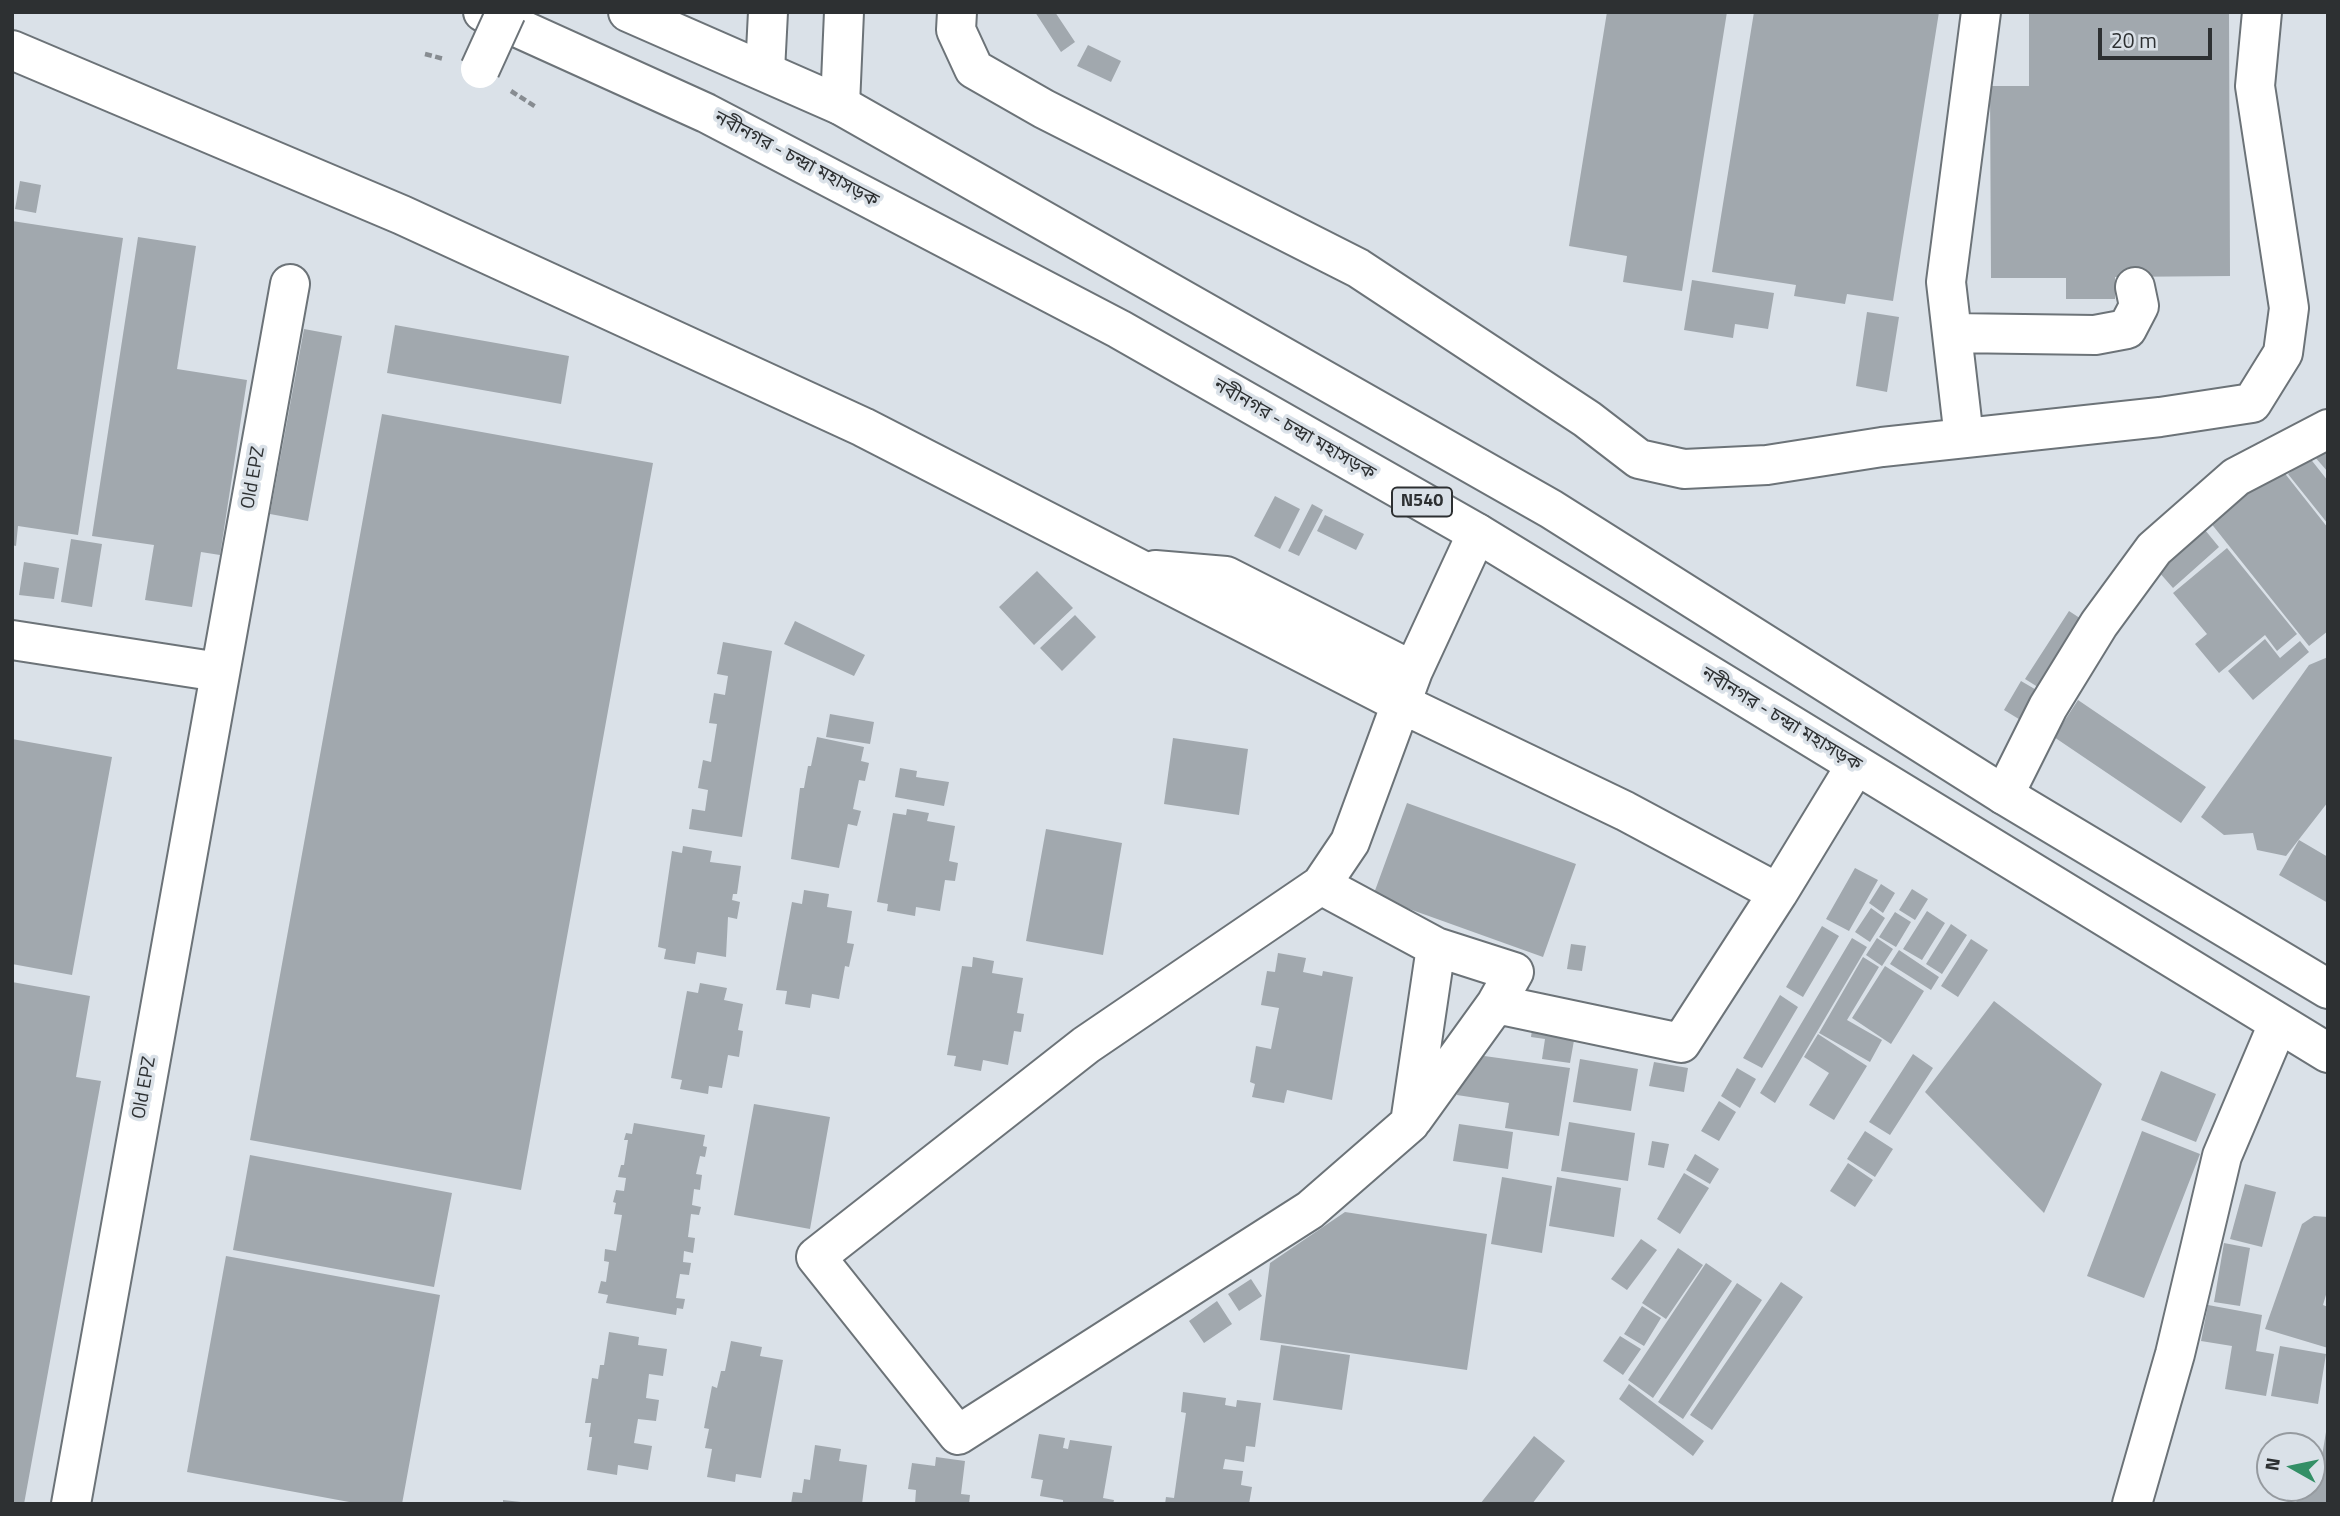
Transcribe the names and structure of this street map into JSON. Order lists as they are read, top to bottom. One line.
{"streets":{"main road":["নবীনগর - চন্দ্রা মহাসড়ক","Old EPZ","N540"]},"scale_bar":"20 m","north":"left"}
